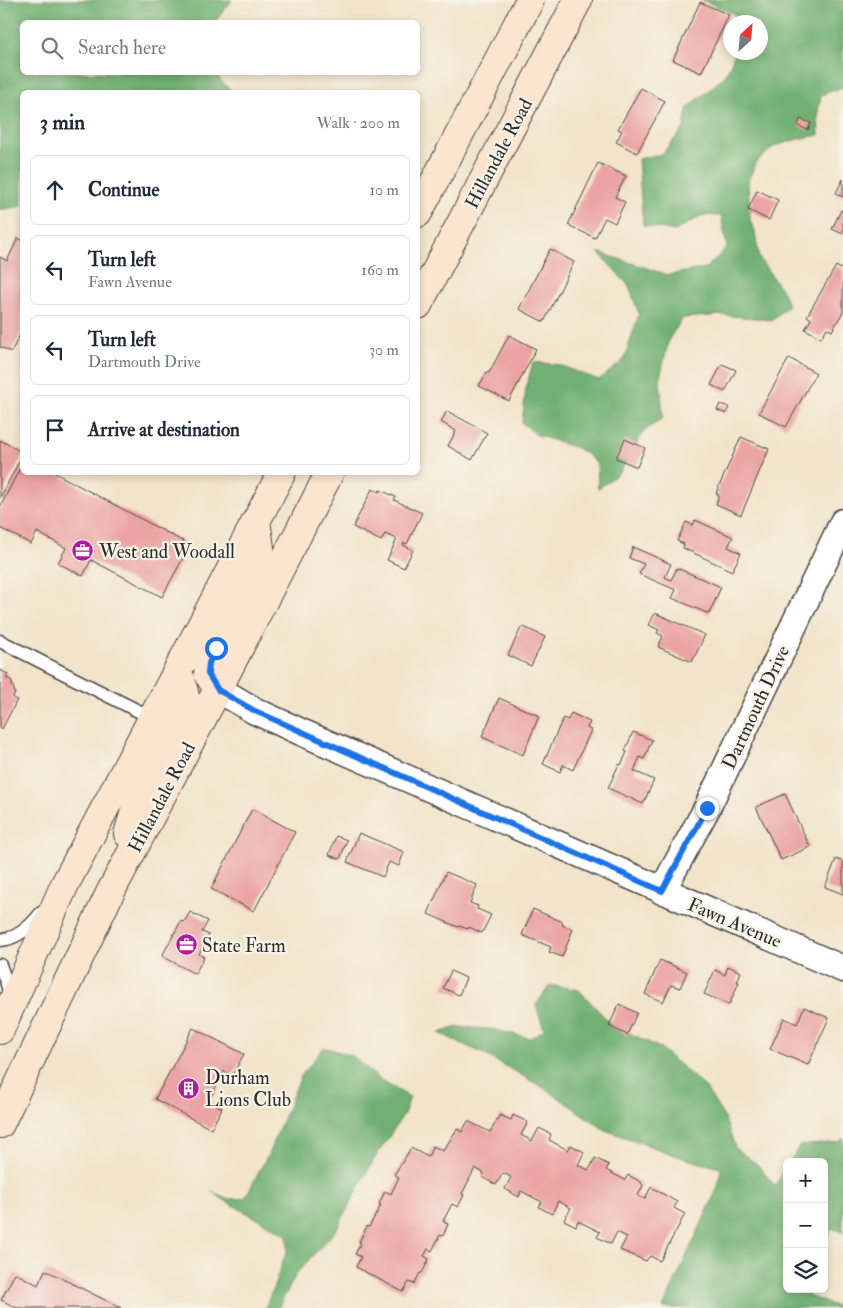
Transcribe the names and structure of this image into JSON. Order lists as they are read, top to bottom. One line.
{"streets":{"main road":["Hillandale Road"],"street":["Dartmouth Drive","Fawn Avenue"]},"crossings":[["Hillandale Road","Fawn Avenue"],["Dartmouth Drive","Fawn Avenue"]],"places":{"office":["West and Woodall","State Farm"],"building":["Durham Lions Club"]},"north":"top right","page":{"search":"Search here","heading":["3 min","Walk · 200 m"],"list":[["Continue","10 m"],["Turn left","Fawn Avenue","160 m"],["Turn left","Dartmouth Drive","30 m"],"Arrive at destination"],"map_buttons":["+","−"]}}
